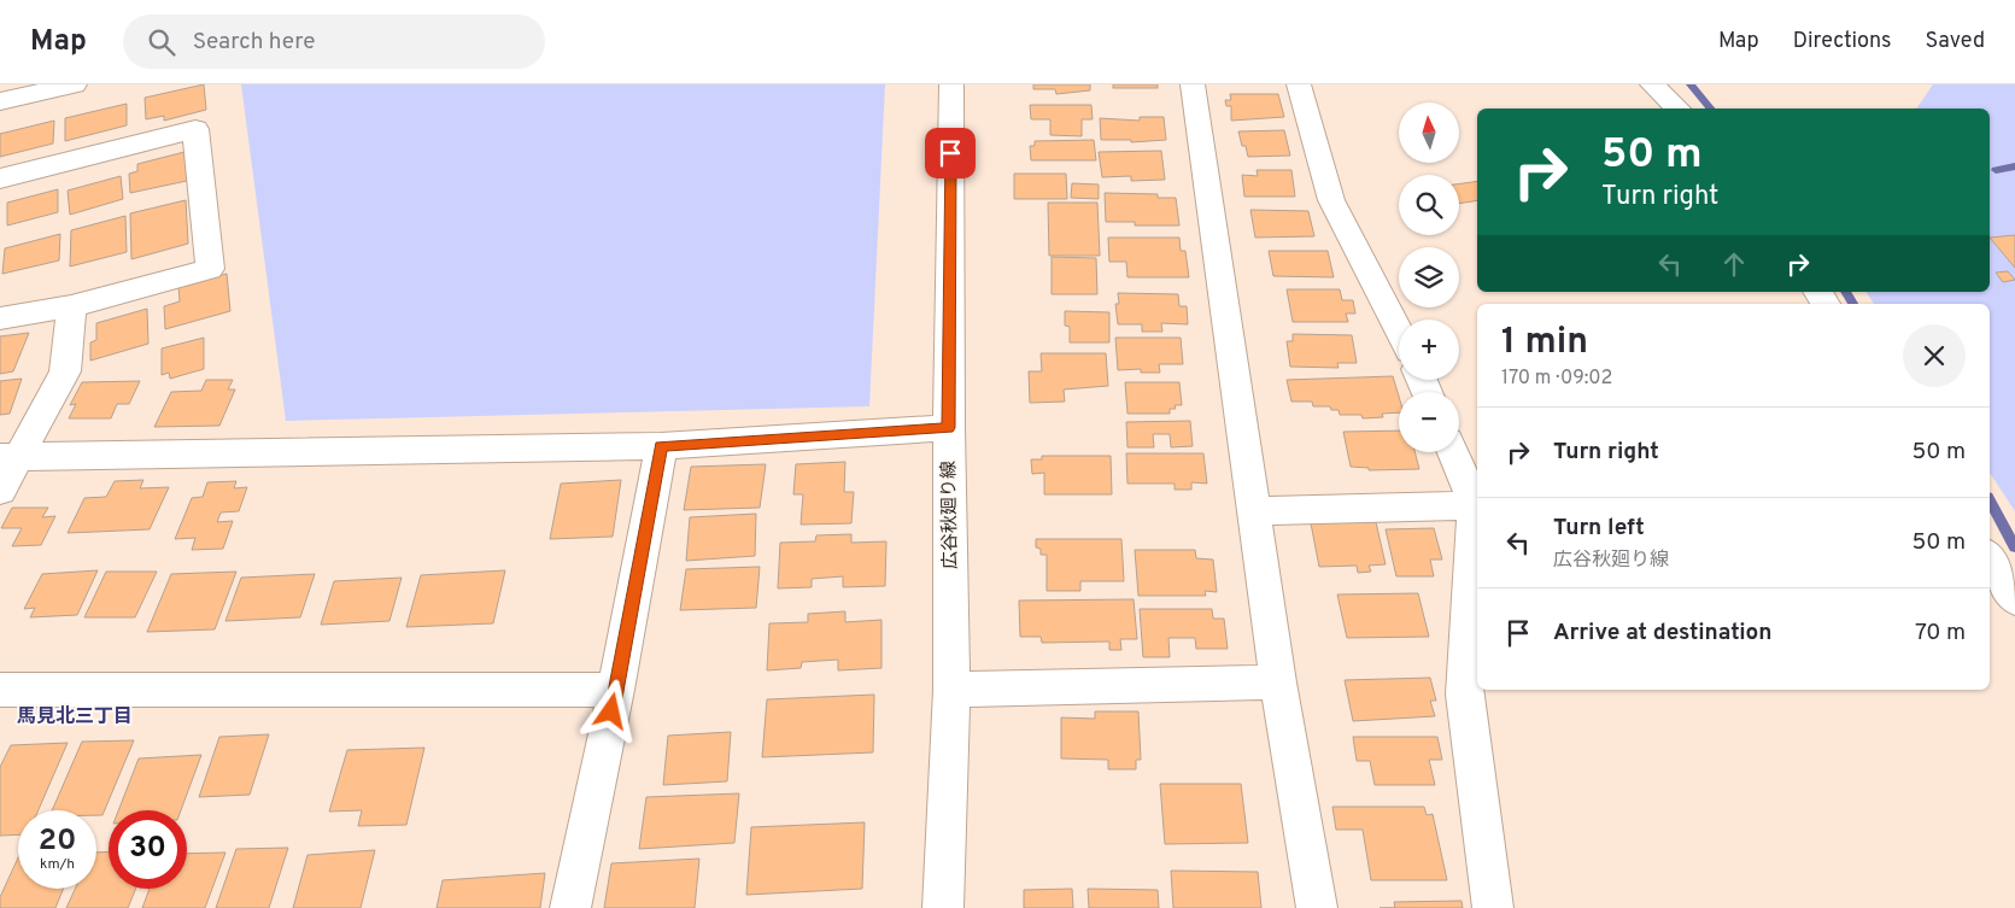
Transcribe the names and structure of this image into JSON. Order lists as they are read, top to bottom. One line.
{"streets":{"street":["広谷秋廻り線"]},"districts":["馬見北三丁目"],"north":"top","page":{"header":"Map","search":"Search here","nav":["Map","Directions","Saved"],"map_buttons":["+","−"],"turn":["50 m","Turn right"],"heading":["1 min","170 m · 09:02"],"list":[{"name":"Turn right","value":"50 m"},{"name":"Turn left","note":"広谷秋廻り線","value":"50 m"},{"name":"Arrive at destination","value":"70 m"}],"speed":"20 km/h","limit":"30"}}
